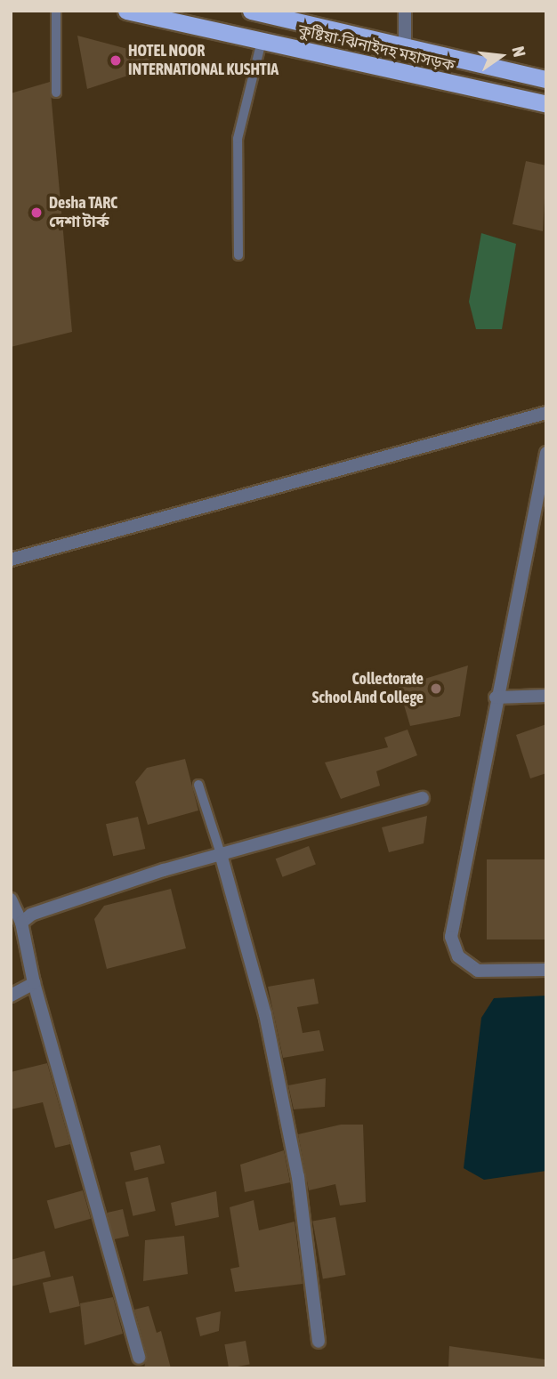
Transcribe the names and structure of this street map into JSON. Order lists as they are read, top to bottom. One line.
{"streets":{"highway":["কুষ্টিয়া-ঝিনাইদহ মহাসড়ক"]},"places":["HOTEL NOOR INTERNATIONAL KUSHTIA","Desha TARC দেশা টার্ক","Collectorate School And College"],"north":"right"}
